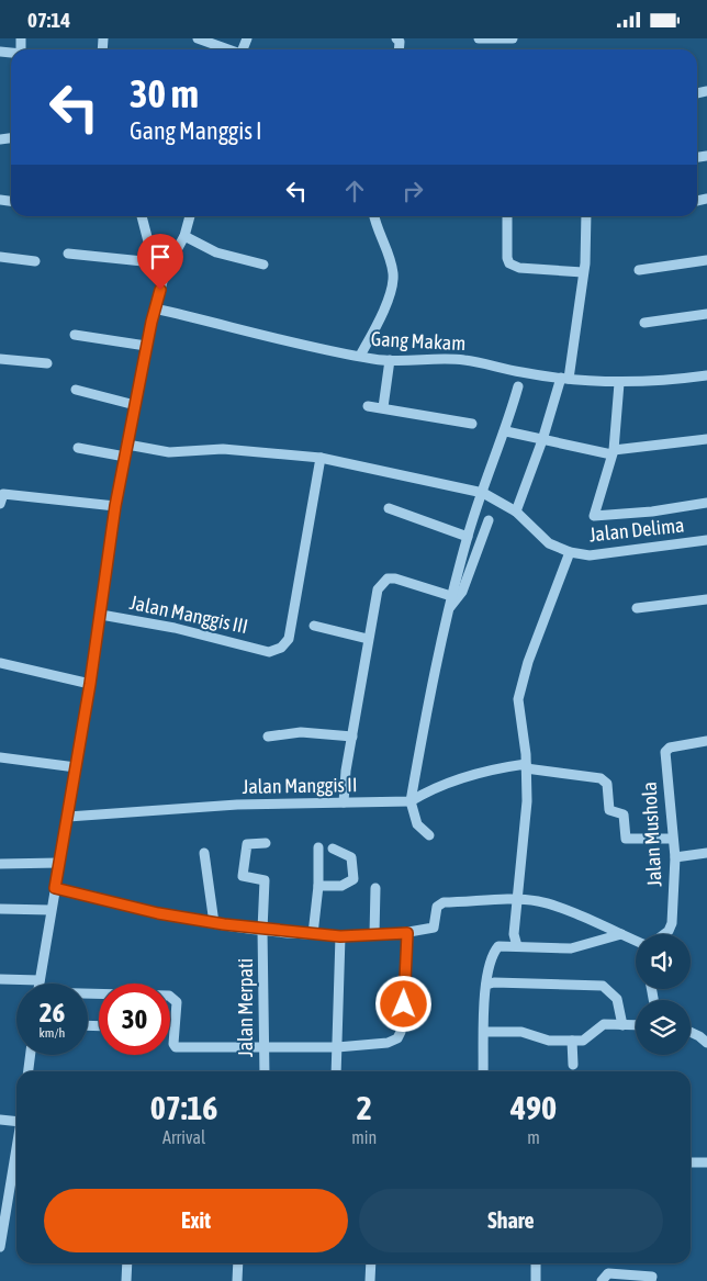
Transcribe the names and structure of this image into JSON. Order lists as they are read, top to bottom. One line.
{"streets":{"street":["Gang Makam","Jalan Delima","Jalan Manggis III","Jalan Manggis II","Jalan Mushola","Jalan Merpati"]},"crossings":[["Jalan Delima","Jalan Manggis III"],["Jalan Manggis II","Jalan Mushola"]],"page":{"status":"07:14","turn":["30 m","Gang Manggis I"],"speed":"26 km/h","limit":"30","eta":["07:16","Arrival","2","min","490","m"],"buttons":["Exit","Share"]}}
